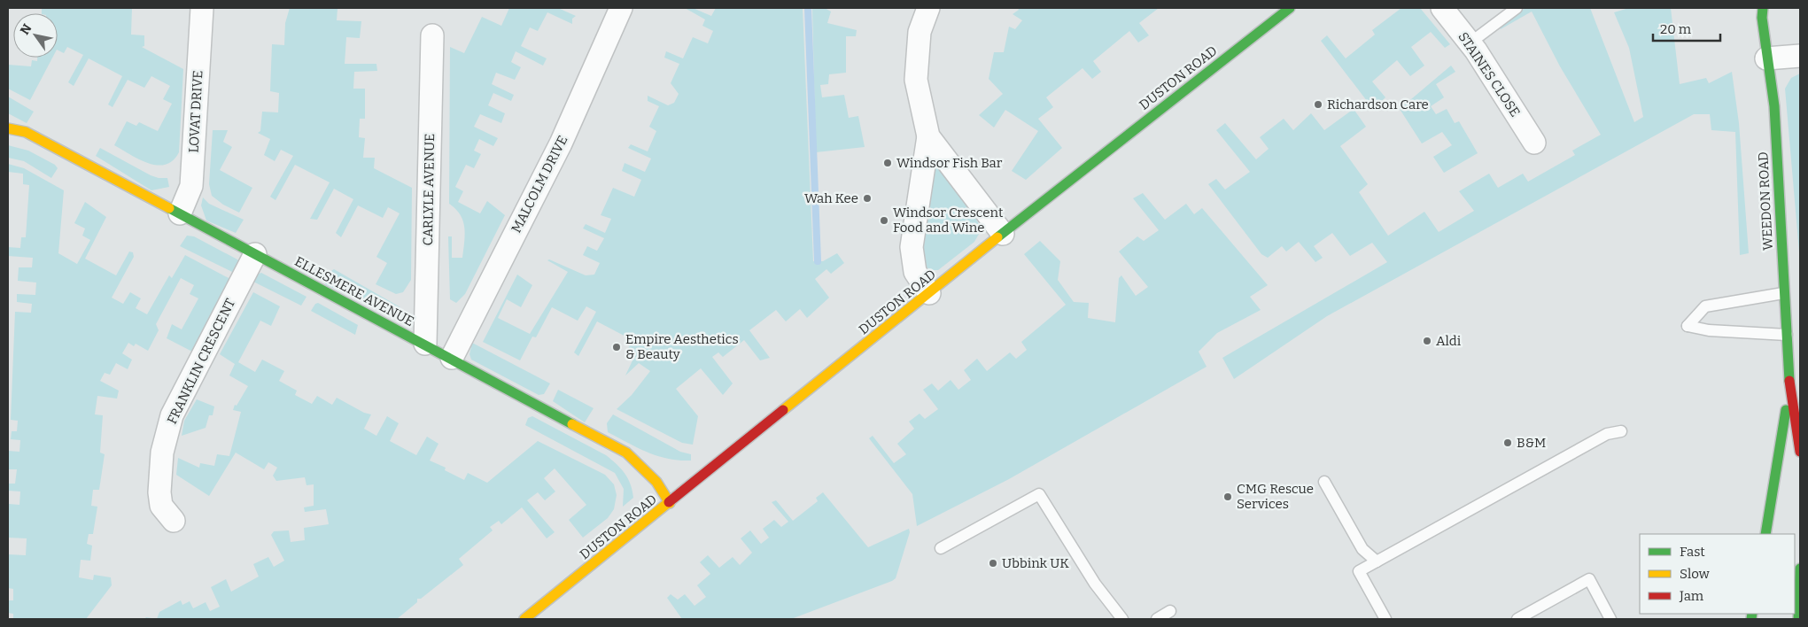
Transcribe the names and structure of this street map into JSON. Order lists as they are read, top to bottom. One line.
{"streets":{"street":["STAINES CLOSE","DUSTON ROAD","LOVAT DRIVE","MALCOLM DRIVE","CARLYLE AVENUE","WEEDON ROAD","ELLESMERE AVENUE","FRANKLIN CRESCENT"]},"crossings":[["DUSTON ROAD","ELLESMERE AVENUE"],["LOVAT DRIVE","ELLESMERE AVENUE"],["MALCOLM DRIVE","ELLESMERE AVENUE"],["CARLYLE AVENUE","ELLESMERE AVENUE"],["ELLESMERE AVENUE","FRANKLIN CRESCENT"]],"places":["Richardson Care","Windsor Fish Bar","Wah Kee","Windsor Crescent Food and Wine","Aldi","Empire Aesthetics & Beauty","B&M","CMG Rescue Services","Ubbink UK"],"legend":["Fast","Slow","Jam"],"scale_bar":"20 m","north":"top left"}
